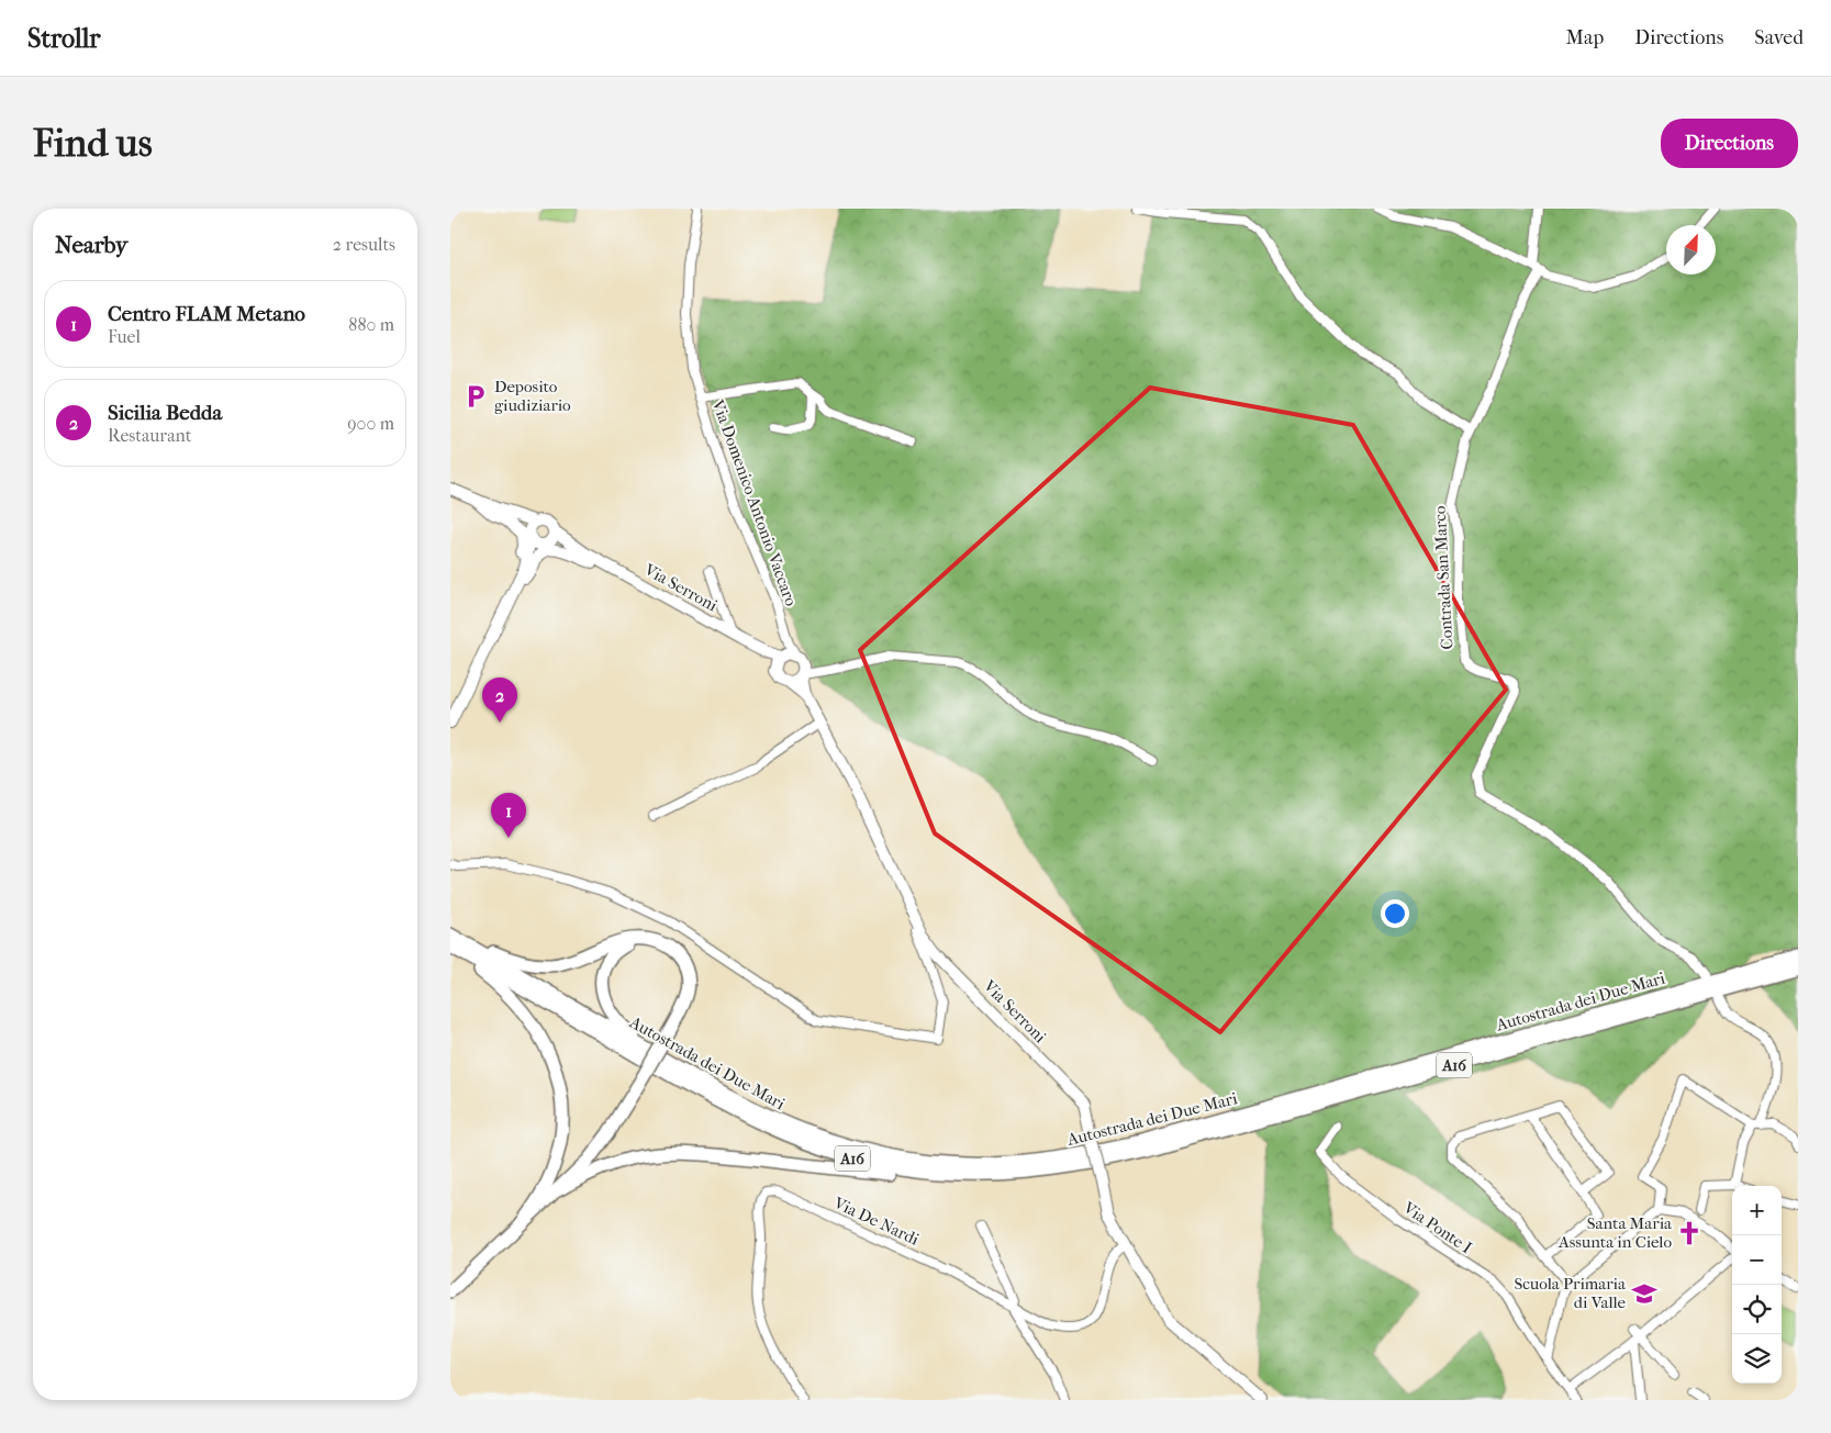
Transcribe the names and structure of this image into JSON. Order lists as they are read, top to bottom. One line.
{"streets":{"highway":["Autostrada dei Due Mari","A16"],"main road":["Via Serroni"],"street":["Via Domenico Antonio Vaccaro","Contrada San Marco","Via De Nardi","Via Ponte I"]},"crossings":[["Via Domenico Antonio Vaccaro","Via Serroni"],["Via Serroni","Via De Nardi"]],"places":{"parking":["Deposito giudiziario"],"church":["Santa Maria Assunta in Cielo"],"school or university":["Scuola Primaria di Valle"]},"north":"top right","page":{"header":"Strollr","nav":["Map","Directions","Saved"],"buttons":"Directions","title":"Find us","heading":["Nearby","2 results"],"list":[{"mark":"1","name":"Centro FLAM Metano","note":"Fuel","value":"880 m"},{"mark":"2","name":"Sicilia Bedda","note":"Restaurant","value":"900 m"}],"pins":["2","1"],"map_buttons":["+","−"]}}
